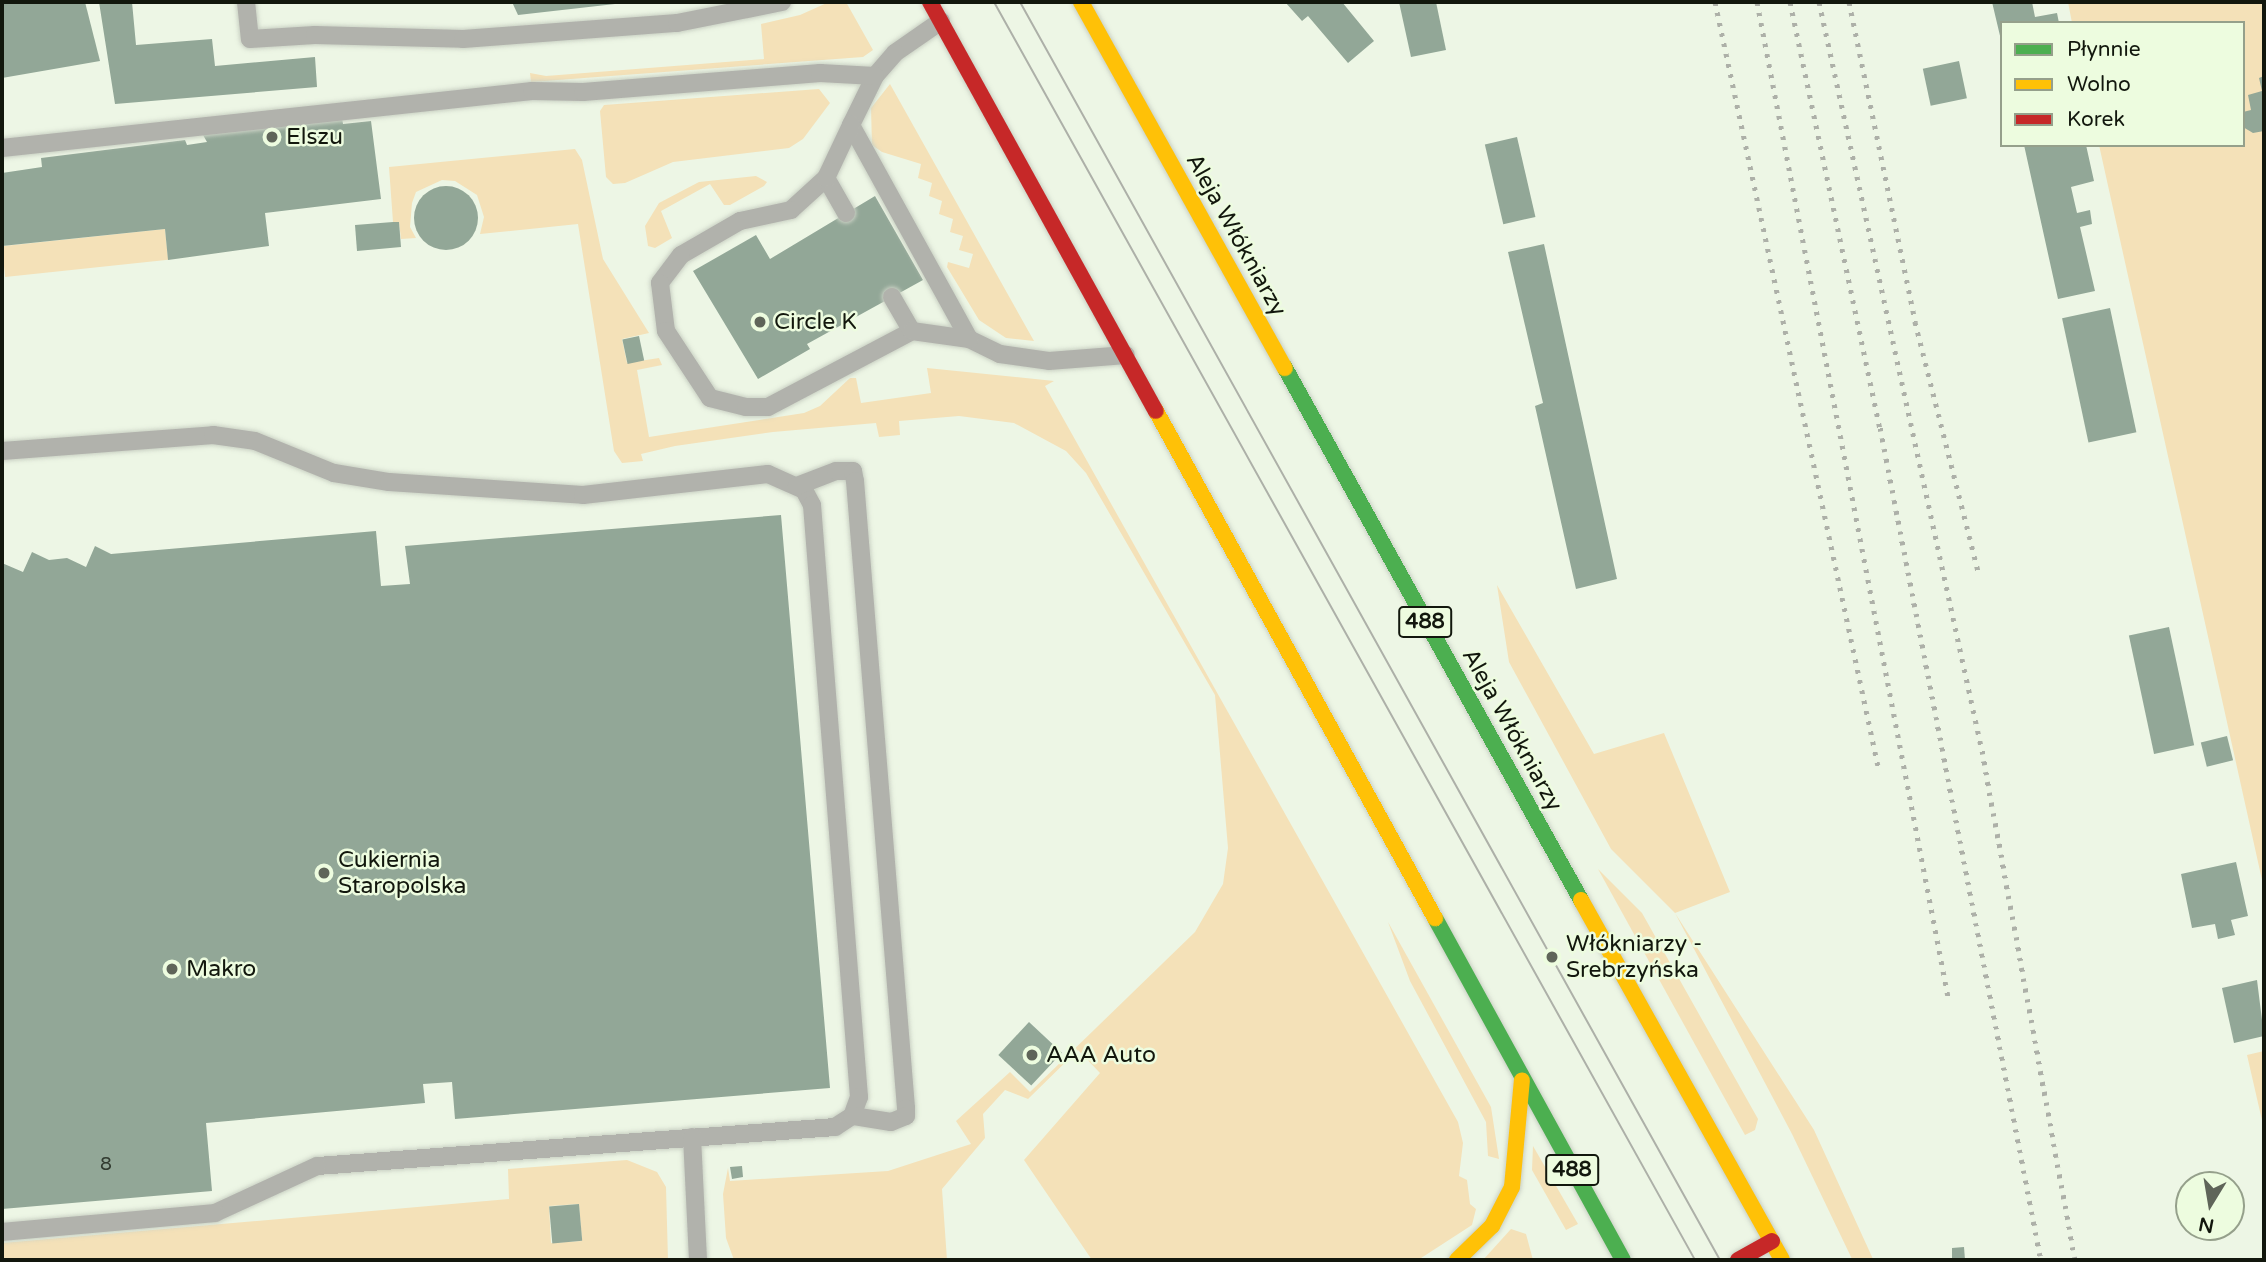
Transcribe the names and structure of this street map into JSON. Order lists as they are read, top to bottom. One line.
{"streets":{"main road":["Aleja Włókniarzy","488"]},"places":["Elszu","Circle K","Cukiernia Staropolska","Włókniarzy - Srebrzyńska","Makro","AAA Auto"],"house_numbers":["8"],"legend":["Płynnie","Wolno","Korek"],"north":"bottom"}
